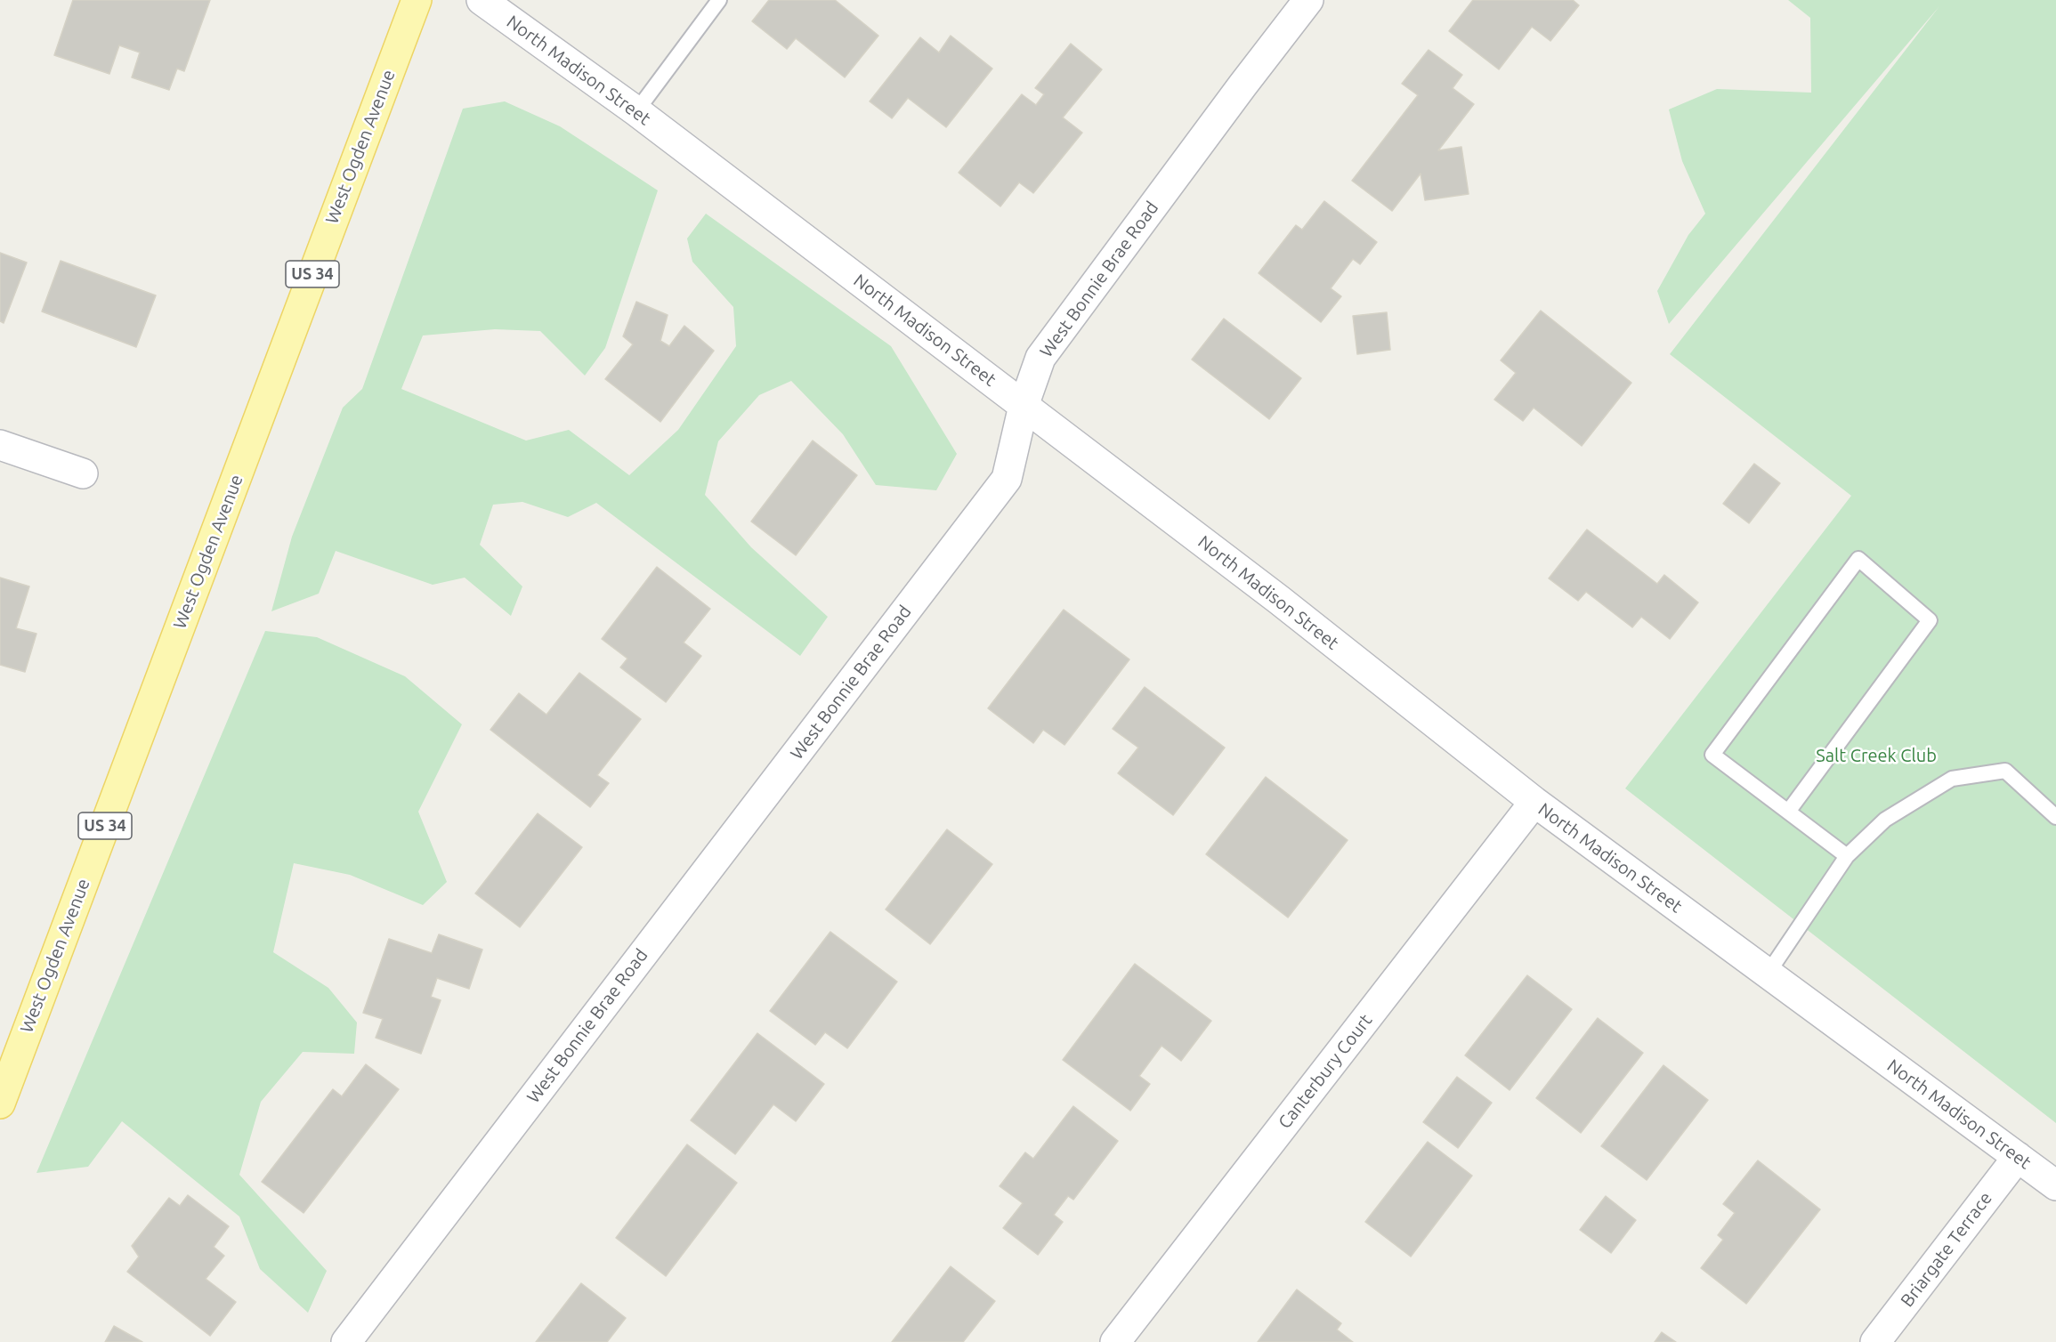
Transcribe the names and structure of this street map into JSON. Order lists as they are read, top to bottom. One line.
{"streets":{"main road":["West Ogden Avenue","US 34"],"street":["North Madison Street","West Bonnie Brae Road","Canterbury Court","Briargate Terrace"]},"crossings":[["North Madison Street","West Bonnie Brae Road"],["North Madison Street","Canterbury Court"],["North Madison Street","Briargate Terrace"]],"parks":["Salt Creek Club"]}
